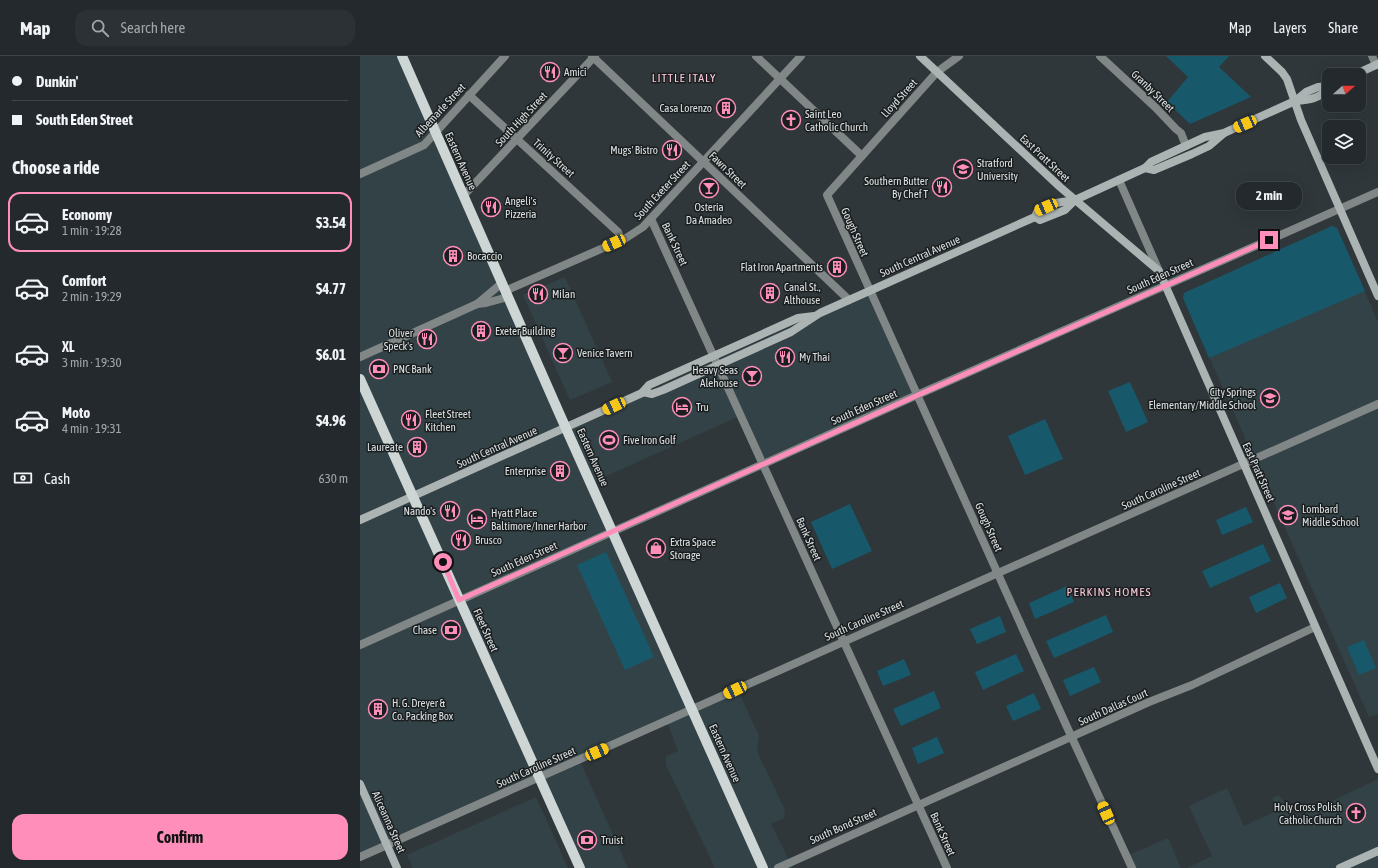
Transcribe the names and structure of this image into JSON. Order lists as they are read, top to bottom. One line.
{"streets":{"main road":["East Pratt Street","Eastern Avenue","South Central Avenue","Fleet Street","Aliceanna Street"],"street":["Granby Street","Lloyd Street","Albemarle Street","South High Street","Trinity Street","Fawn Street","South Exeter Street","Gough Street","Bank Street","South Eden Street","South Caroline Street","South Dallas Court","South Bond Street"]},"crossings":[["Granby Street","South Central Avenue"],["Lloyd Street","East Pratt Street"],["Lloyd Street","Gough Street"],["Albemarle Street","Trinity Street"],["Albemarle Street","Eastern Avenue"],["South High Street","Trinity Street"],["South High Street","Eastern Avenue"],["South High Street","Fawn Street"],["Trinity Street","South Exeter Street"],["East Pratt Street","South Central Avenue"],["East Pratt Street","South Eden Street"],["East Pratt Street","South Caroline Street"],["East Pratt Street","South Dallas Court"],["Eastern Avenue","South Exeter Street"],["Eastern Avenue","South Central Avenue"],["Eastern Avenue","South Eden Street"],["Eastern Avenue","South Caroline Street"],["Fawn Street","South Exeter Street"],["Fawn Street","South Central Avenue"],["South Exeter Street","Bank Street"],["Gough Street","South Central Avenue"],["Gough Street","South Eden Street"],["Gough Street","South Caroline Street"],["Gough Street","South Dallas Court"],["Bank Street","South Central Avenue"],["Bank Street","South Eden Street"],["Bank Street","South Caroline Street"],["Bank Street","South Dallas Court"],["Bank Street","South Bond Street"],["South Central Avenue","Fleet Street"],["South Eden Street","Fleet Street"],["South Caroline Street","Fleet Street"],["South Caroline Street","Aliceanna Street"],["South Dallas Court","South Bond Street"]],"districts":["LITTLE ITALY","PERKINS HOMES"],"places":{"restaurant":["Amici","Mugs' Bistro","Southern Butter By Chef T","Angeli's Pizzeria","Milan","Oliver Speck's","My Thai","Fleet Street Kitchen","Nando's","Brusco"],"building":["Casa Lorenzo","Bocaccio","Flat Iron Apartments","Canal St., Althouse","Exeter Building","Laureate","Enterprise","H. G. Dreyer & Co. Packing Box"],"church":["Saint Leo Catholic Church","Holy Cross Polish Catholic Church"],"school or university":["Stratford University","City Springs Elementary/Middle School","Lombard Middle School"],"bar":["Osteria Da Amadeo","Venice Tavern","Heavy Seas Alehouse"],"bank":["PNC Bank","Chase","Truist"],"hotel":["Tru","Hyatt Place Baltimore/Inner Harbor"],"sports":["Five Iron Golf"],"shop":["Extra Space Storage"]},"north":"right","page":{"header":"Map","search":"Search here","nav":["Map","Layers","Share"],"banner":["Dunkin'","South Eden Street"],"heading":"Choose a ride","bubble":"2 min","list":[{"name":"Economy","note":"1 min · 19:28","value":"$3.54"},{"name":"Comfort","note":"2 min · 19:29","value":"$4.77"},{"name":"XL","note":"3 min · 19:30","value":"$6.01"},{"name":"Moto","note":"4 min · 19:31","value":"$4.96"}],"pay":["Cash","630 m"],"buttons":"Confirm"}}
